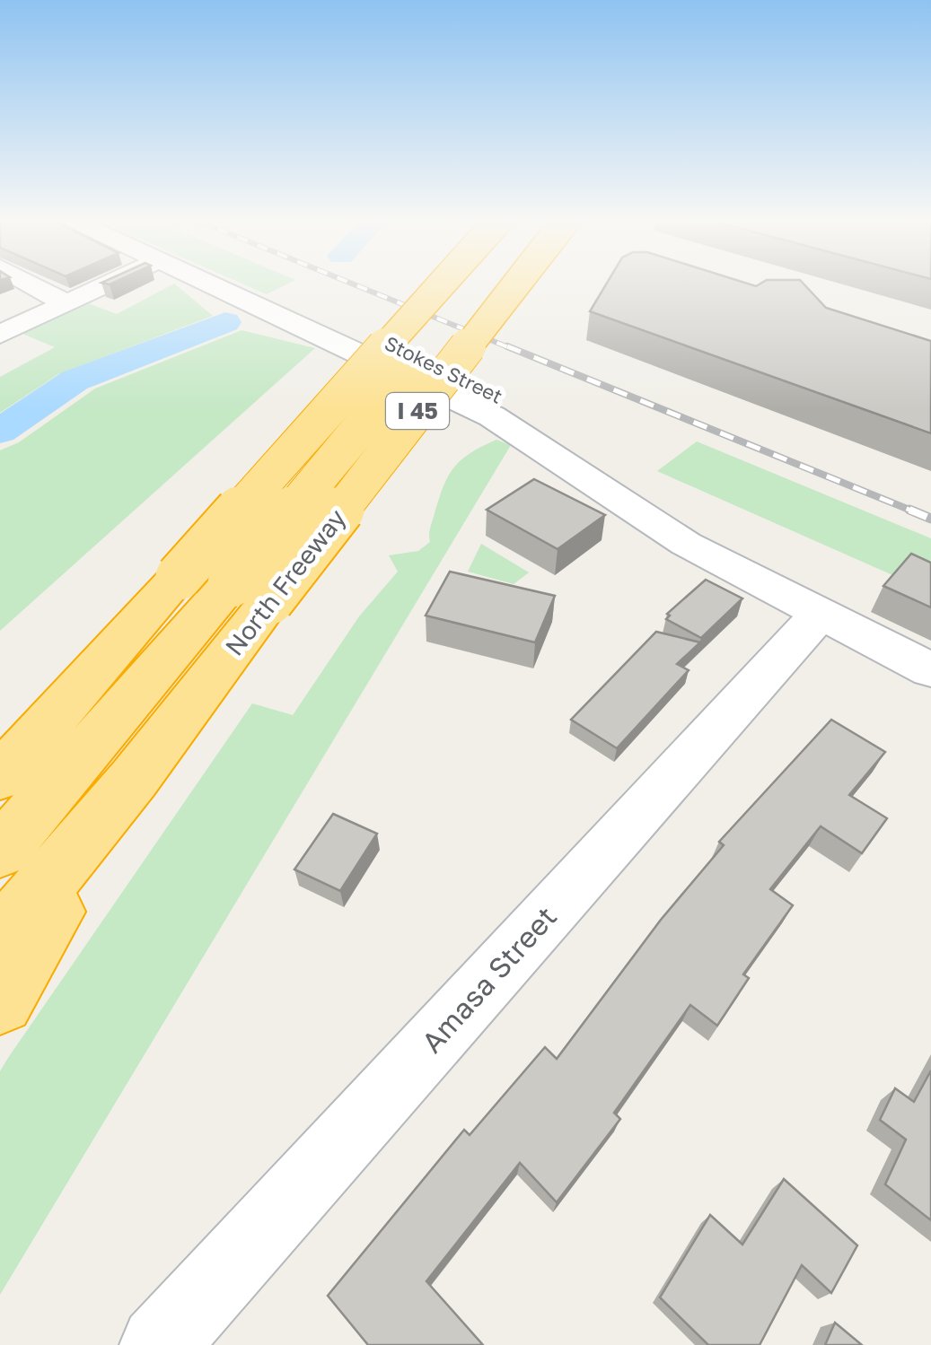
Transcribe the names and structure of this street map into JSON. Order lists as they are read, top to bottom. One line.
{"streets":{"highway":["I 45","North Freeway"],"street":["Stokes Street","Amasa Street"]},"crossings":[["Stokes Street","Amasa Street"]]}
